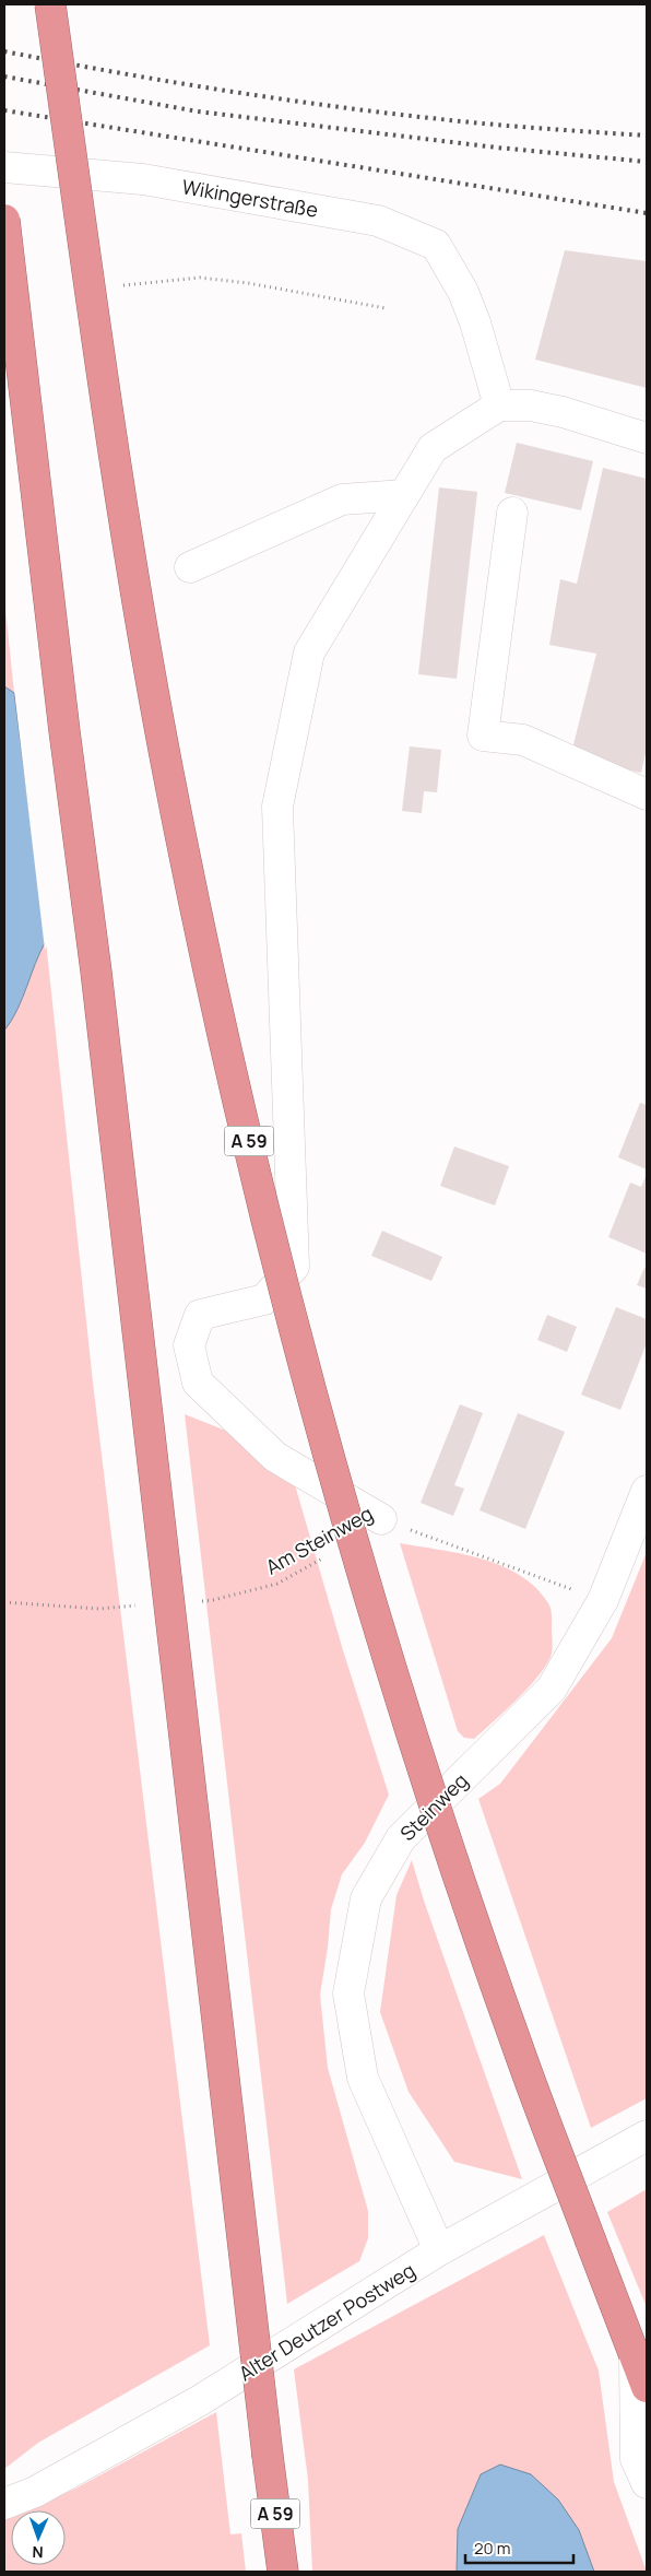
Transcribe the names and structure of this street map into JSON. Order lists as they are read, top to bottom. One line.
{"streets":{"highway":["A 59"],"street":["Wikingerstraße","Steinweg","Alter Deutzer Postweg"],"path":["Am Steinweg"]},"crossings":[["Am Steinweg","Steinweg"],["Steinweg","Alter Deutzer Postweg"]],"scale_bar":"20 m","north":"bottom"}
